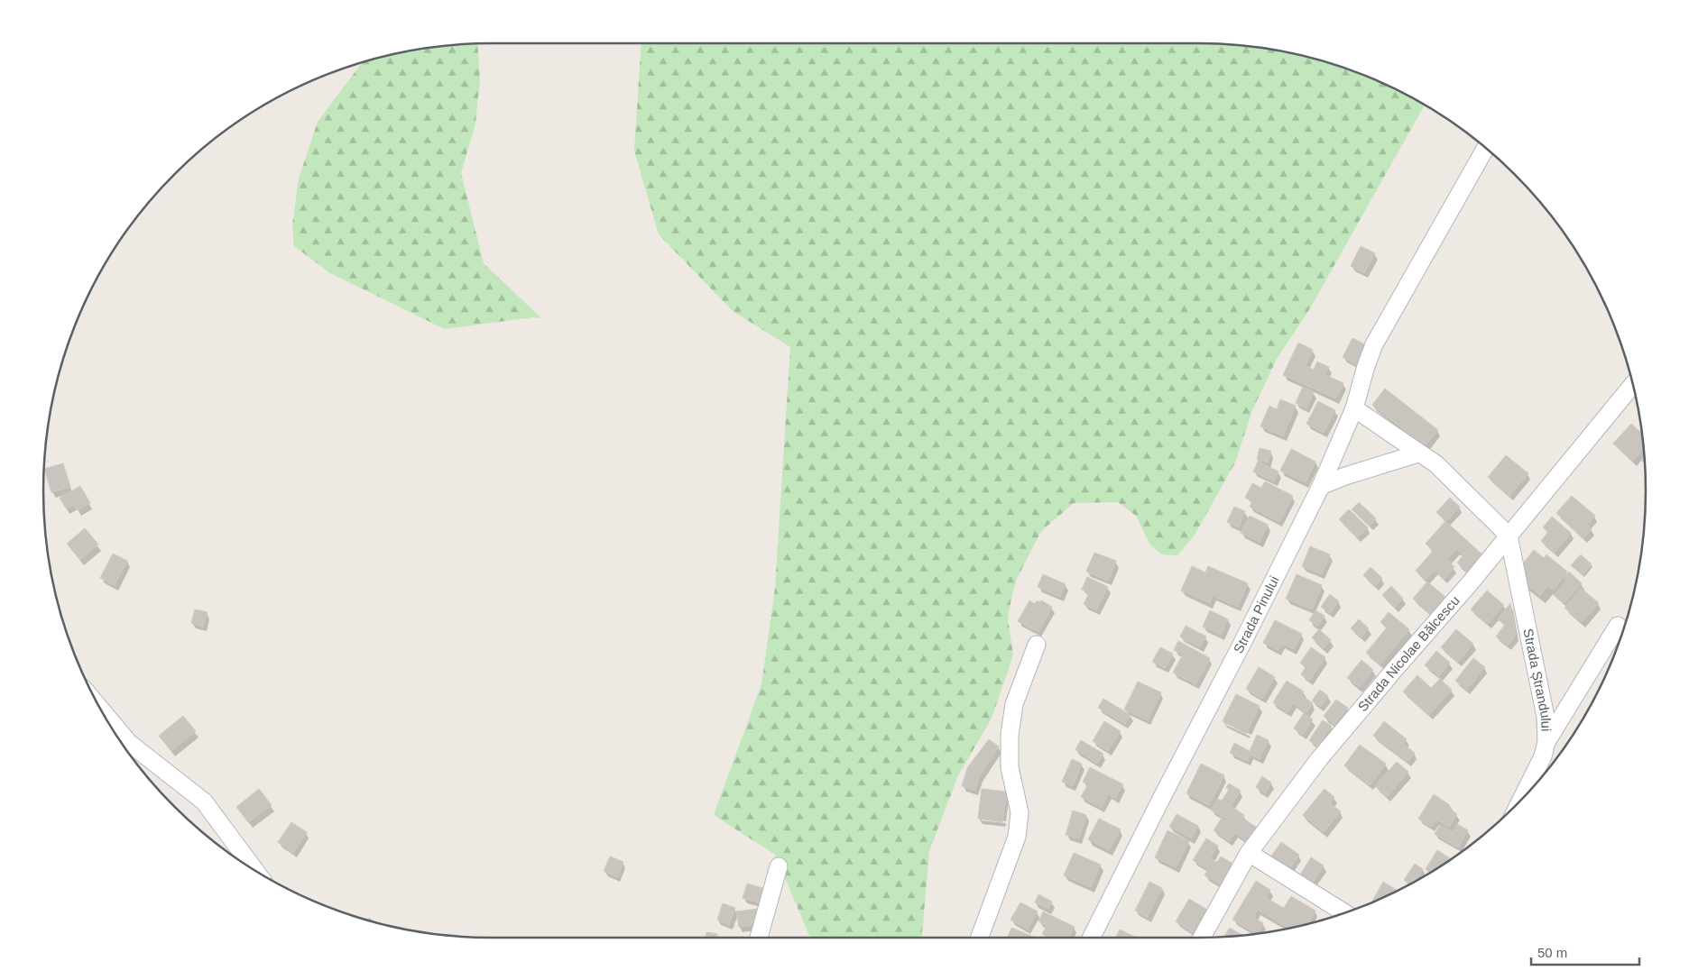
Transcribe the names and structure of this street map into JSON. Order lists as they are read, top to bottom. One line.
{"streets":{"street":["Strada Pinului","Strada Nicolae Bălcescu","Strada Ștrandului"]},"crossings":[["Strada Nicolae Bălcescu","Strada Ștrandului"]],"scale_bar":"50 m"}
